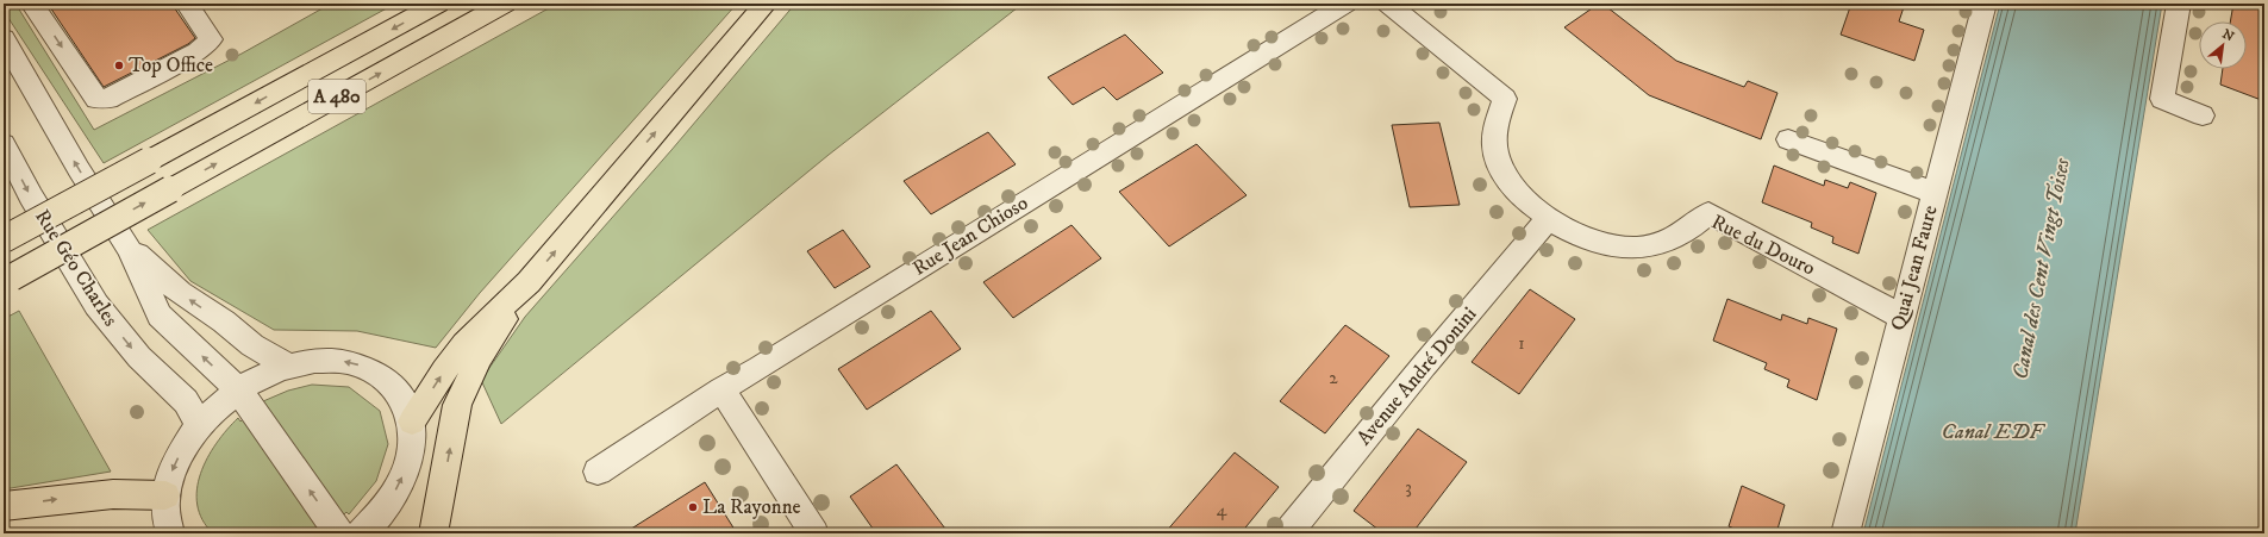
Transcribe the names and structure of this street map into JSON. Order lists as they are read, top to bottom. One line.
{"streets":{"highway":["A 480"],"street":["Rue Jean Chioso","Rue du Douro","Rue Géo Charles","Quai Jean Faure","Avenue André Donini"]},"crossings":[["Rue du Douro","Quai Jean Faure"],["Rue du Douro","Avenue André Donini"]],"water":["Canal des Cent Vingt Toises","Canal EDF"],"places":["Top Office","La Rayonne"],"house_numbers":["1","2","3","4"],"north":"top right"}
